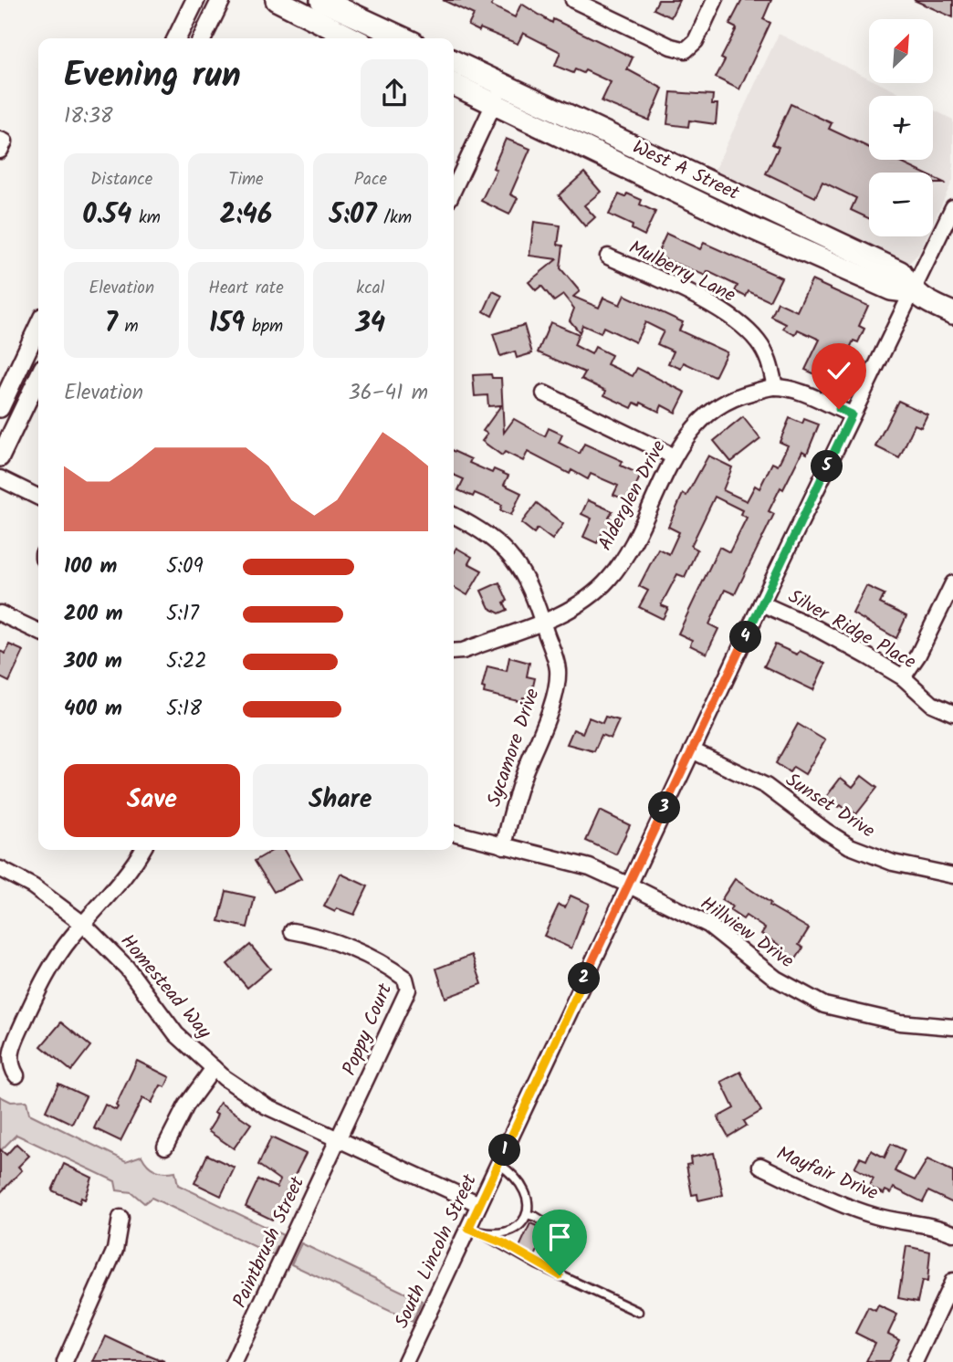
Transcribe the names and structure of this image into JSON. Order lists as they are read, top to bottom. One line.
{"streets":{"main road":["West A Street"],"street":["Mulberry Lane","Alderglen Drive","Silver Ridge Place","Sycamore Drive","Sunset Drive","Hillview Drive","Homestead Way","Poppy Court","Mayfair Drive","Paintbrush Street","South Lincoln Street"]},"crossings":[["West A Street","South Lincoln Street"],["Mulberry Lane","Alderglen Drive"],["Alderglen Drive","Sycamore Drive"],["Alderglen Drive","South Lincoln Street"],["Silver Ridge Place","South Lincoln Street"],["Sycamore Drive","Hillview Drive"],["Sunset Drive","South Lincoln Street"],["Hillview Drive","South Lincoln Street"],["Homestead Way","Poppy Court"],["Homestead Way","Paintbrush Street"],["Homestead Way","South Lincoln Street"],["Poppy Court","Paintbrush Street"]],"north":"top right","page":{"map_buttons":["+","−"],"heading":["Evening run","18:38"],"stats":[["Distance","0.54 km"],["Time","2:46"],["Pace","5:07 /km"],["Elevation","7 m"],["Heart rate","159 bpm"],["kcal","34"]],"chart":["Elevation","36–41 m"],"pins":["5","4","3","2","1"],"list":[{"name":"100 m","note":"5:09"},{"name":"200 m","note":"5:17"},{"name":"300 m","note":"5:22"},{"name":"400 m","note":"5:18"}],"buttons":["Save","Share"]}}
